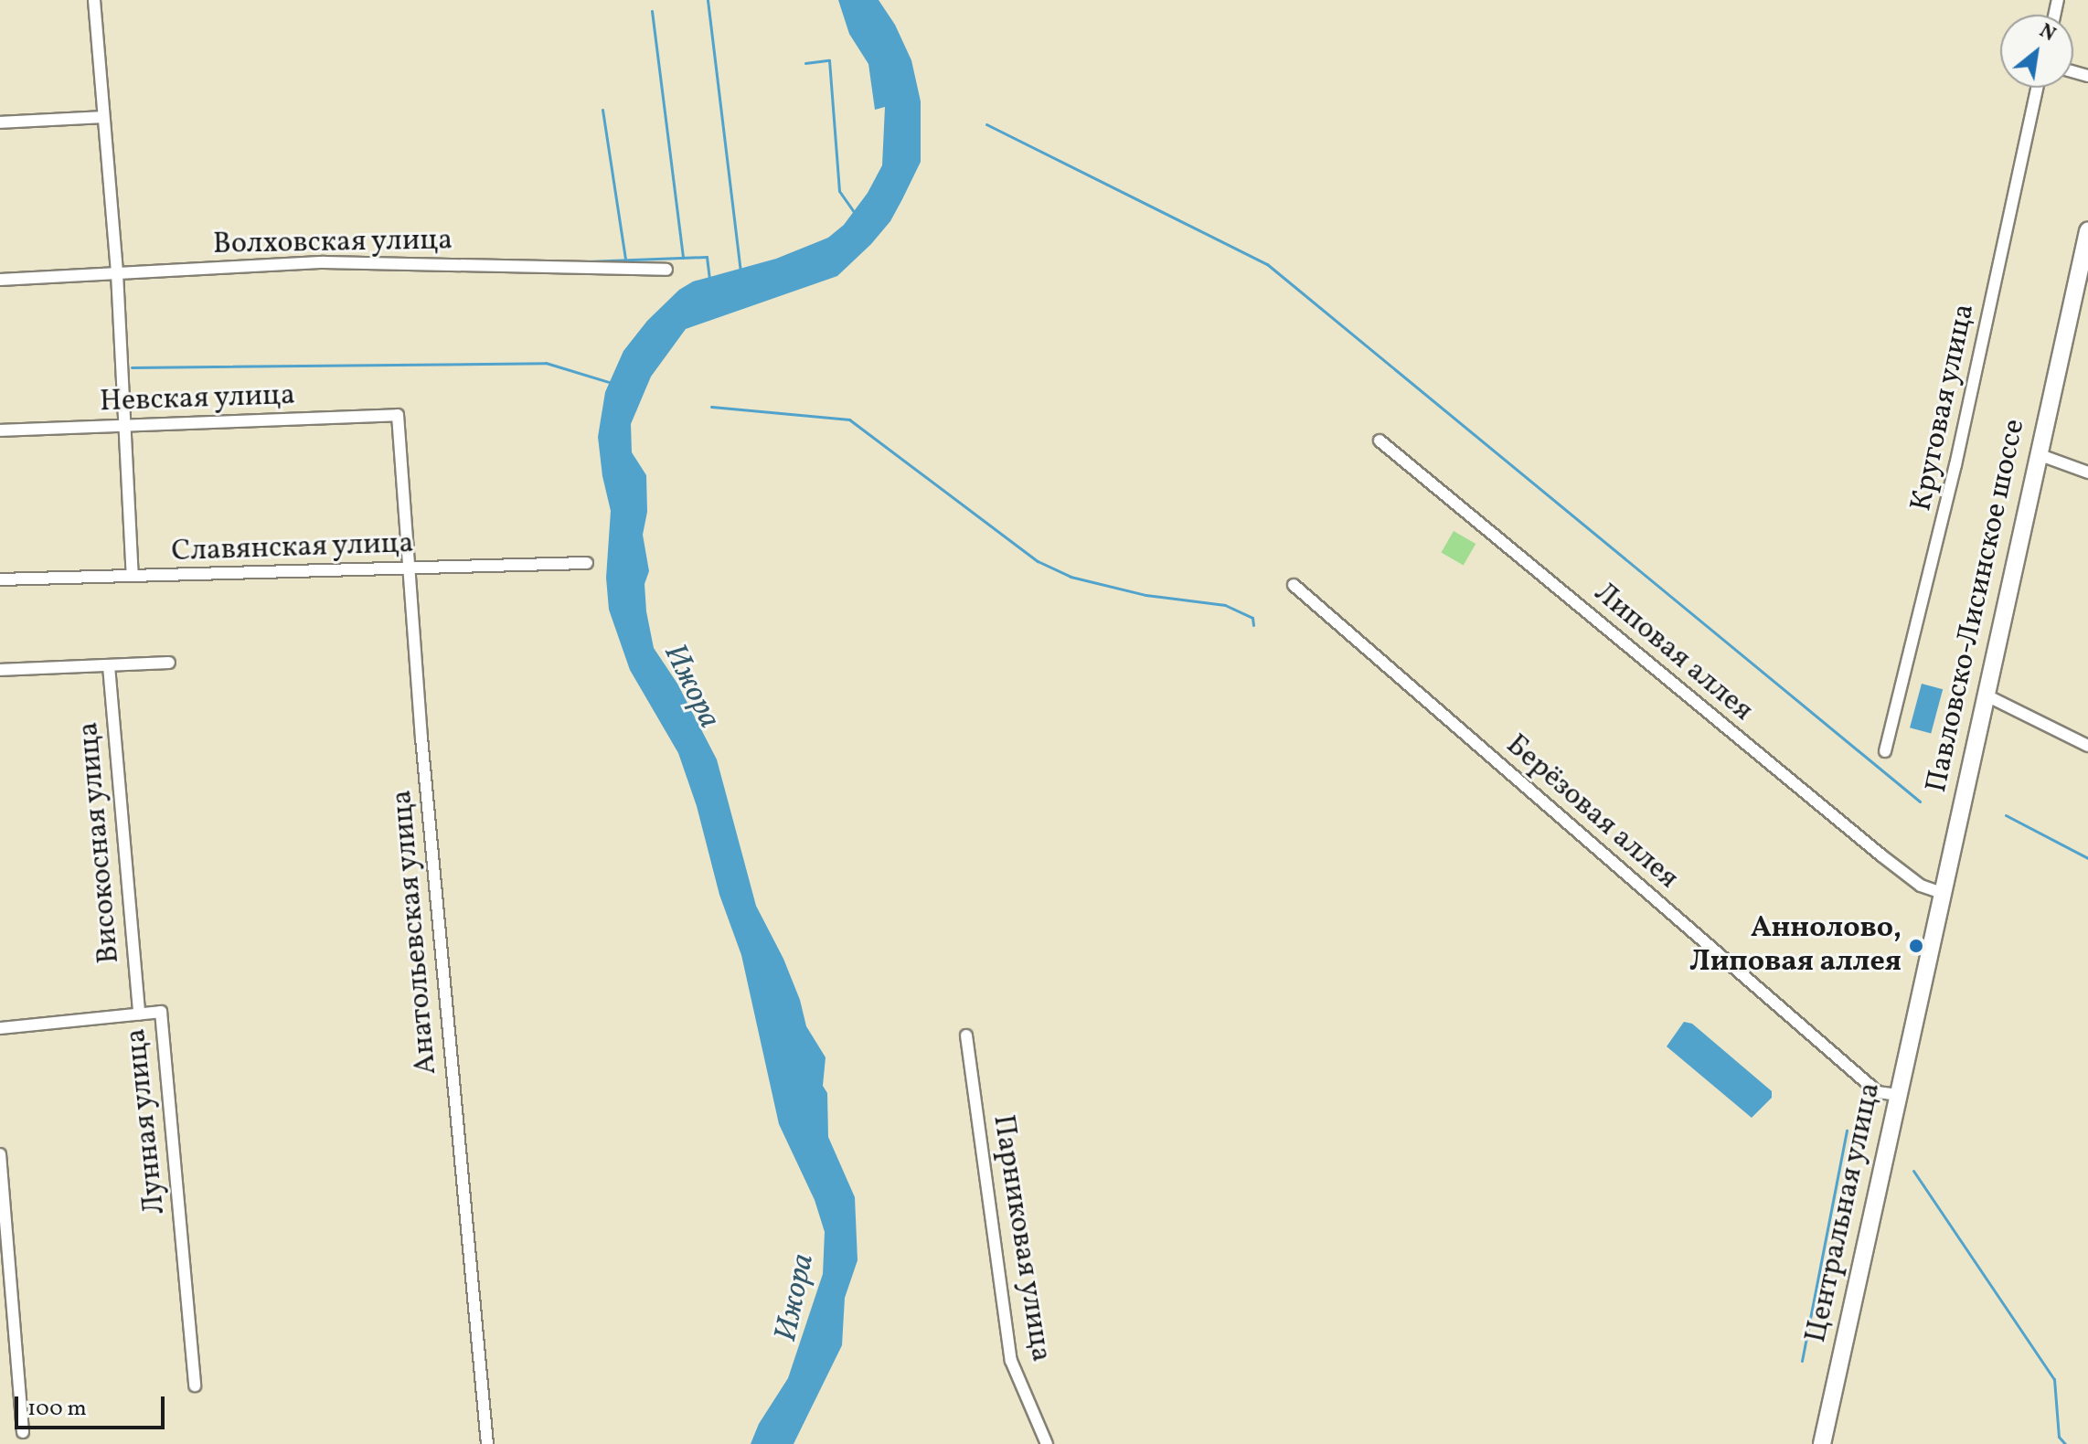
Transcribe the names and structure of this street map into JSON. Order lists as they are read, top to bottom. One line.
{"streets":{"main road":["Павловско-Лисинское шоссе","Центральная улица"],"street":["Волховская улица","Невская улица","Круговая улица","Славянская улица","Липовая аллея","Берёзовая аллея","Високосная улица","Анатольевская улица","Лунная улица","Парниковая улица"]},"crossings":[["Невская улица","Анатольевская улица"],["Славянская улица","Анатольевская улица"],["Павловско-Лисинское шоссе","Липовая аллея"],["Павловско-Лисинское шоссе","Центральная улица"],["Берёзовая аллея","Центральная улица"],["Високосная улица","Лунная улица"]],"water":["Ижора"],"places":["Аннолово, Липовая аллея"],"scale_bar":"100 m","north":"top right"}
